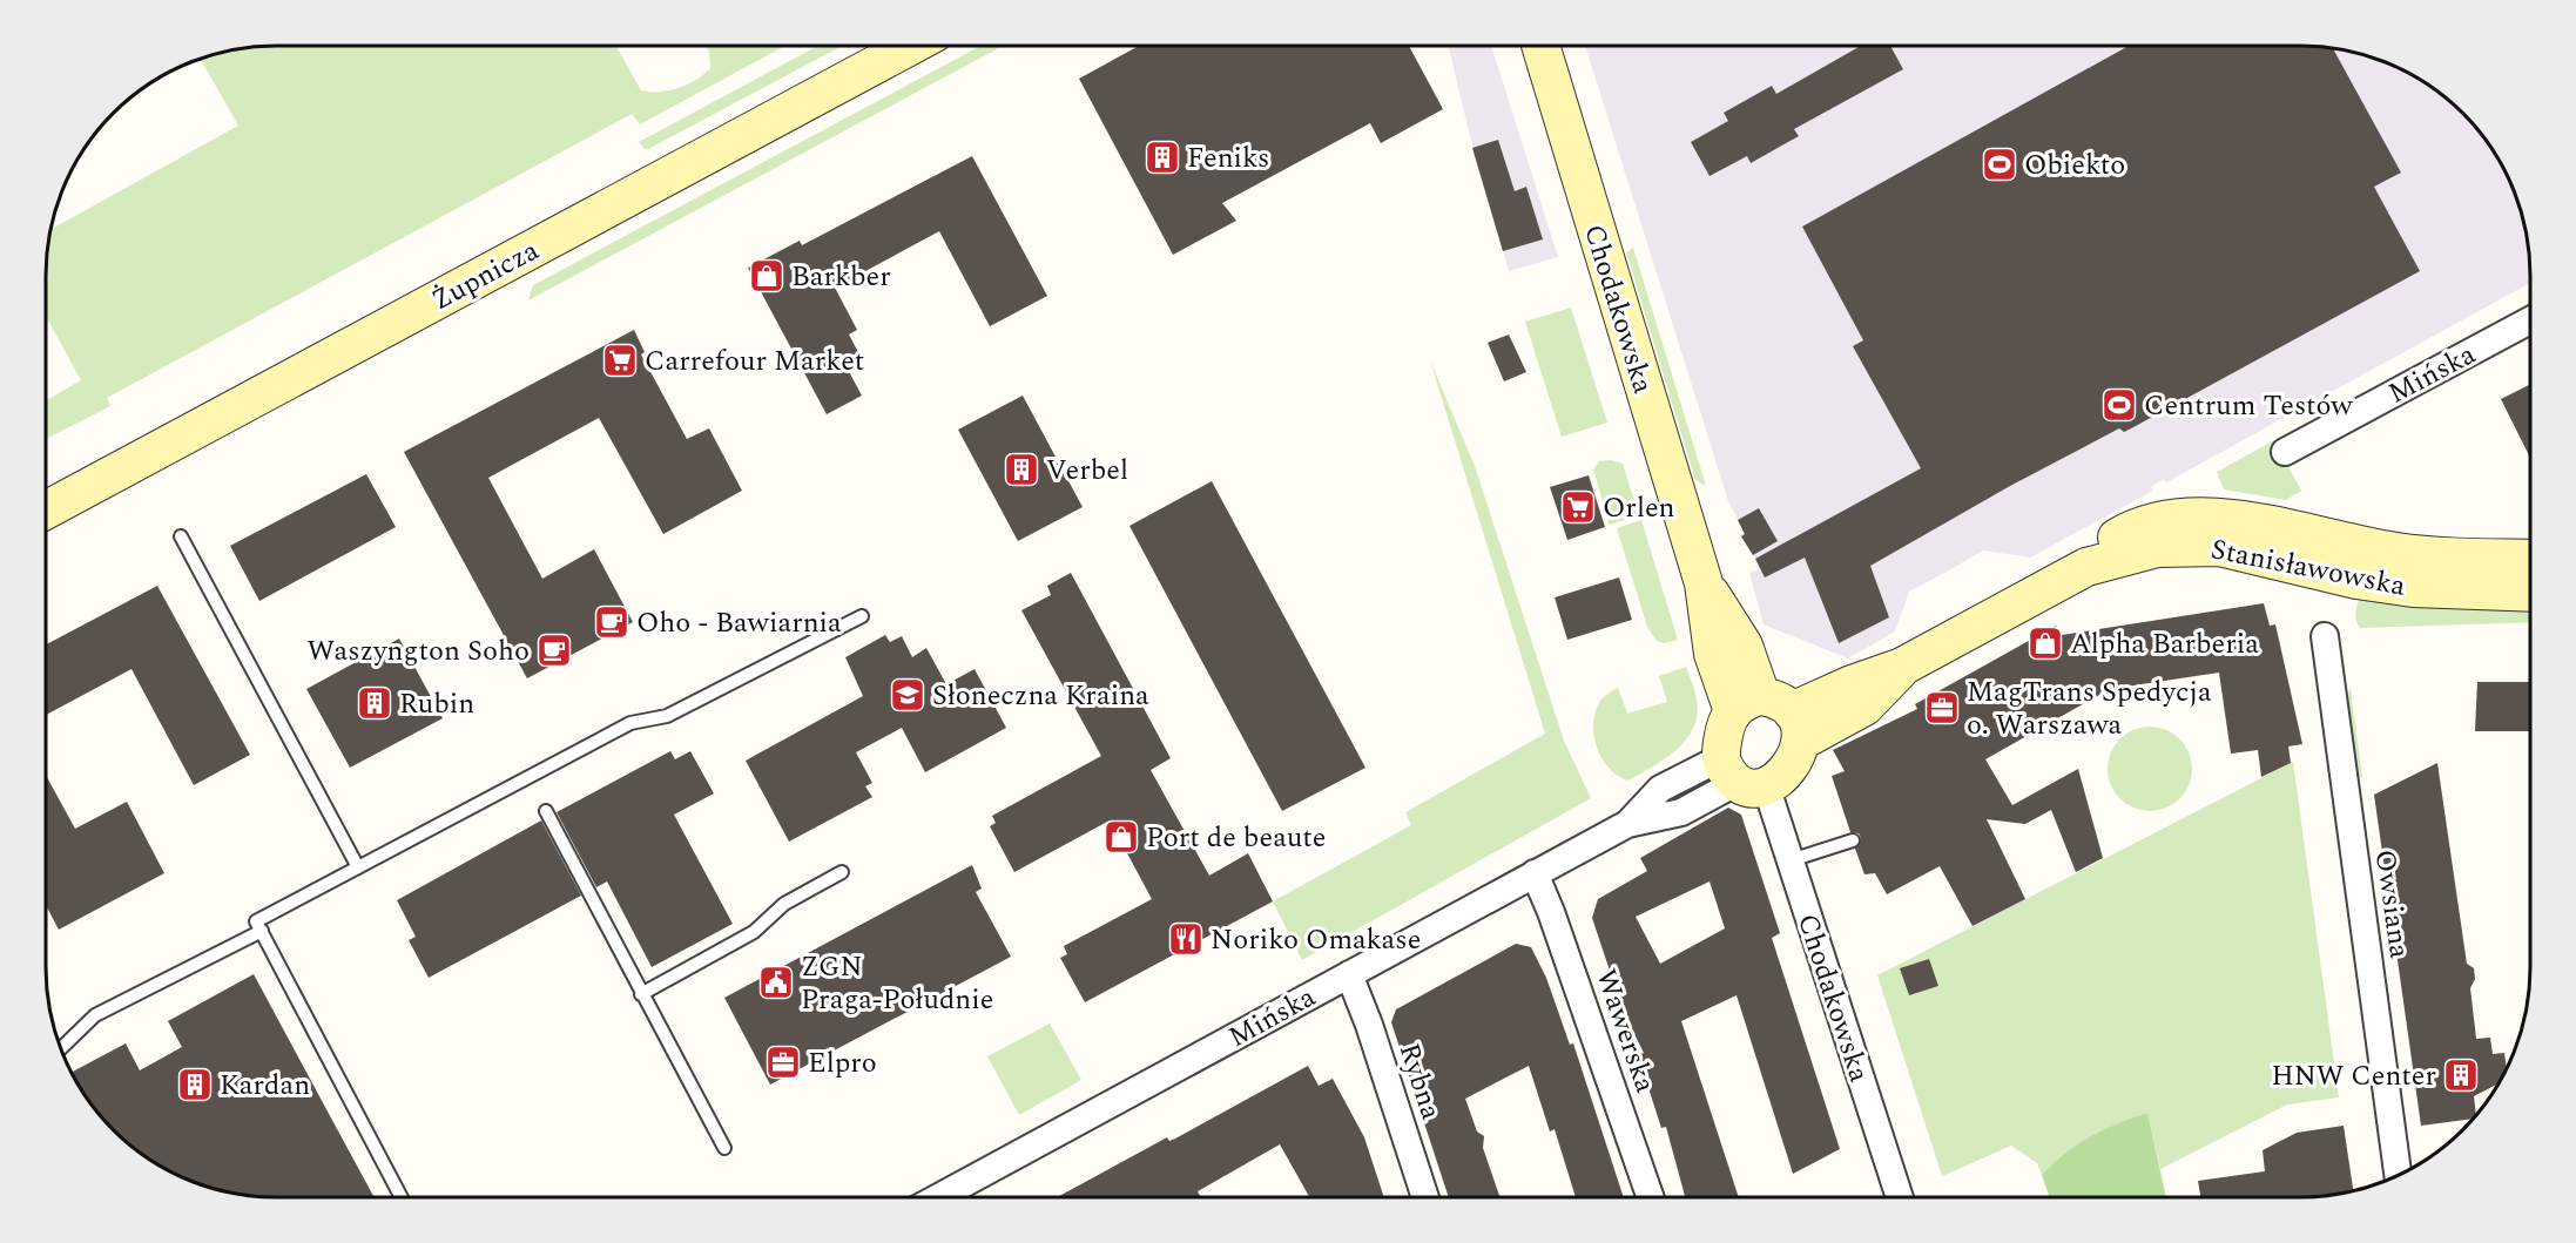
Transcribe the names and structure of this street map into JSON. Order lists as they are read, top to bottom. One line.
{"streets":{"street":["Żupnicza","Chodakowska","Mińska","Stanisławowska","Owsiana","Wawerska","Rybna"]},"crossings":[["Chodakowska","Mińska"],["Mińska","Wawerska"],["Mińska","Rybna"]],"places":{"building":["Feniks","Verbel","Rubin","HNW Center","Kardan"],"sports":["Obiekto","Centrum Testów"],"shop":["Barkber","Alpha Barberia","Port de beaute"],"supermarket":["Carrefour Market","Orlen"],"cafe":["Oho - Bawiarnia","Waszyngton Soho"],"school or university":["Słoneczna Kraina"],"office":["MagTrans Spedycja o. Warszawa","Elpro"],"restaurant":["Noriko Omakase"],"public building":["ZGN Praga-Południe"]}}
